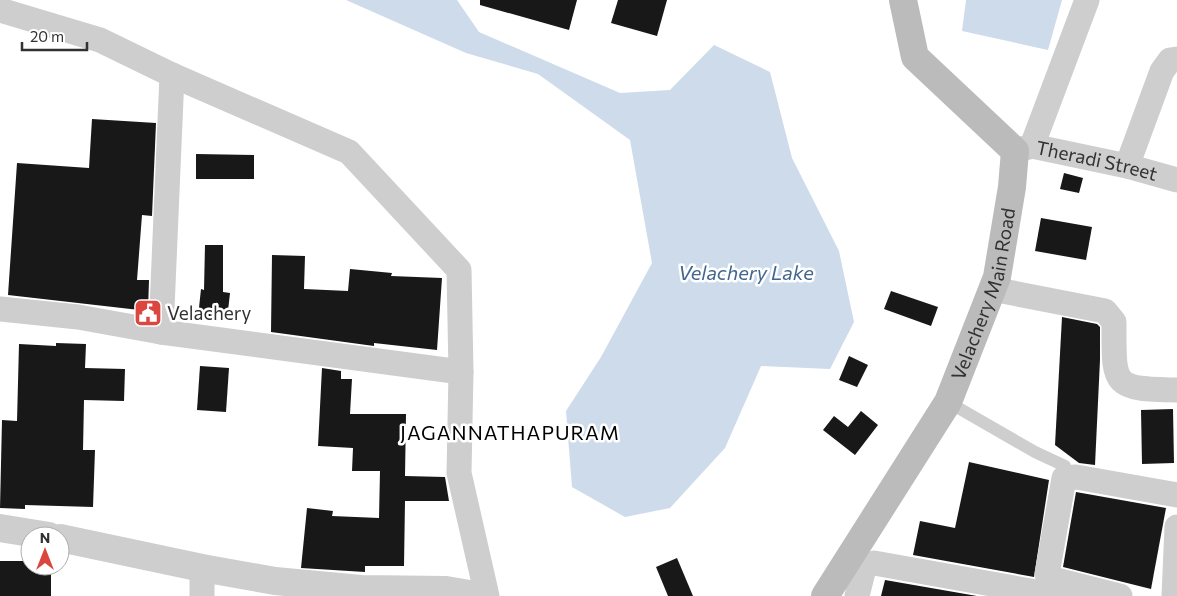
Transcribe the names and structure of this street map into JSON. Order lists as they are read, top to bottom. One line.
{"streets":{"main road":["Velachery Main Road"],"street":["Theradi Street"]},"crossings":[["Theradi Street","Velachery Main Road"]],"districts":["JAGANNATHAPURAM"],"water":["Velachery Lake"],"places":{"public building":["Velachery"]},"scale_bar":"20 m","north":"top"}
